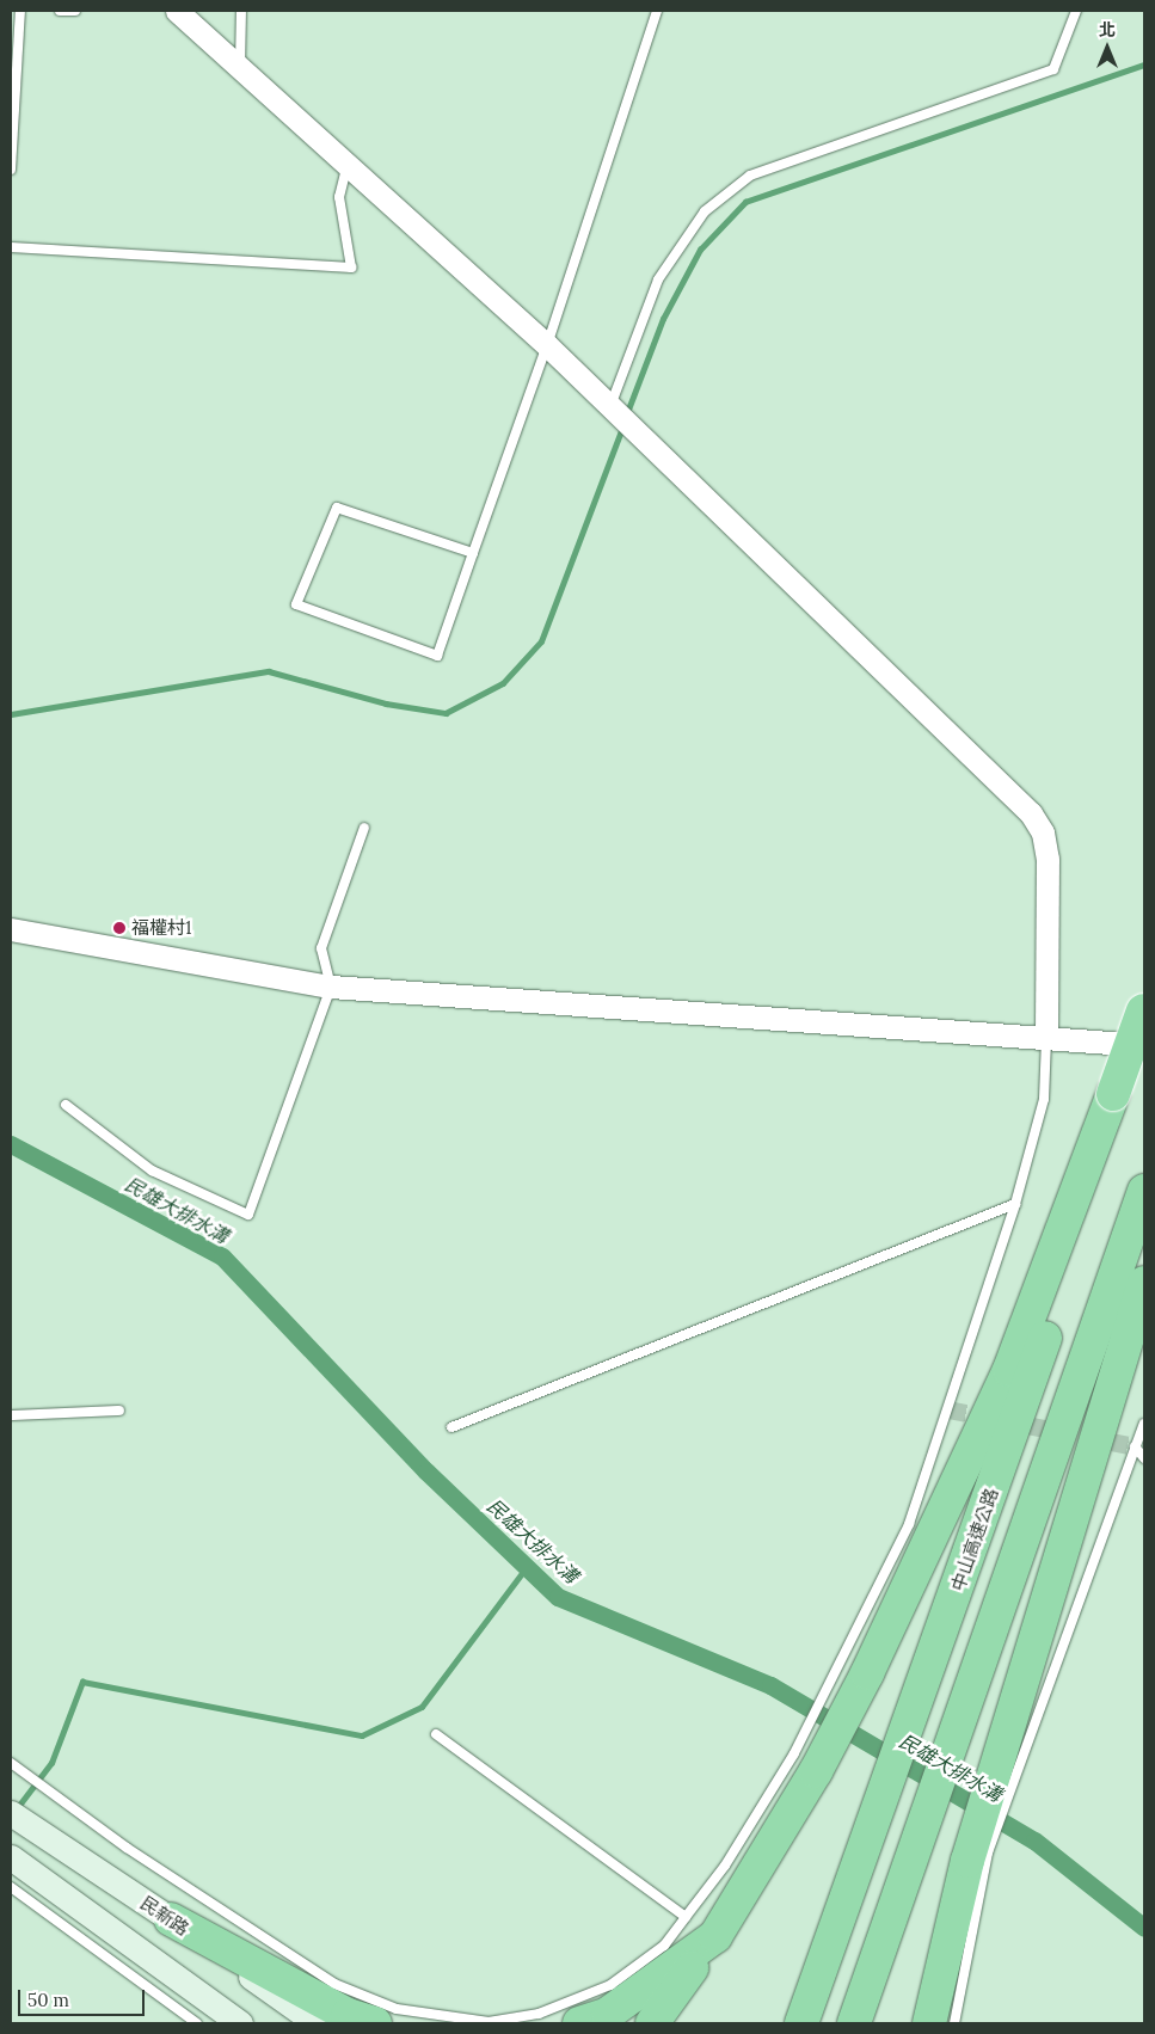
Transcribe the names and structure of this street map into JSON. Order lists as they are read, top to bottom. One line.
{"streets":{"highway":["中山高速公路"],"main road":["民新路"]},"water":["民雄大排水溝"],"places":["福權村1"],"scale_bar":"50 m","north":"top"}
